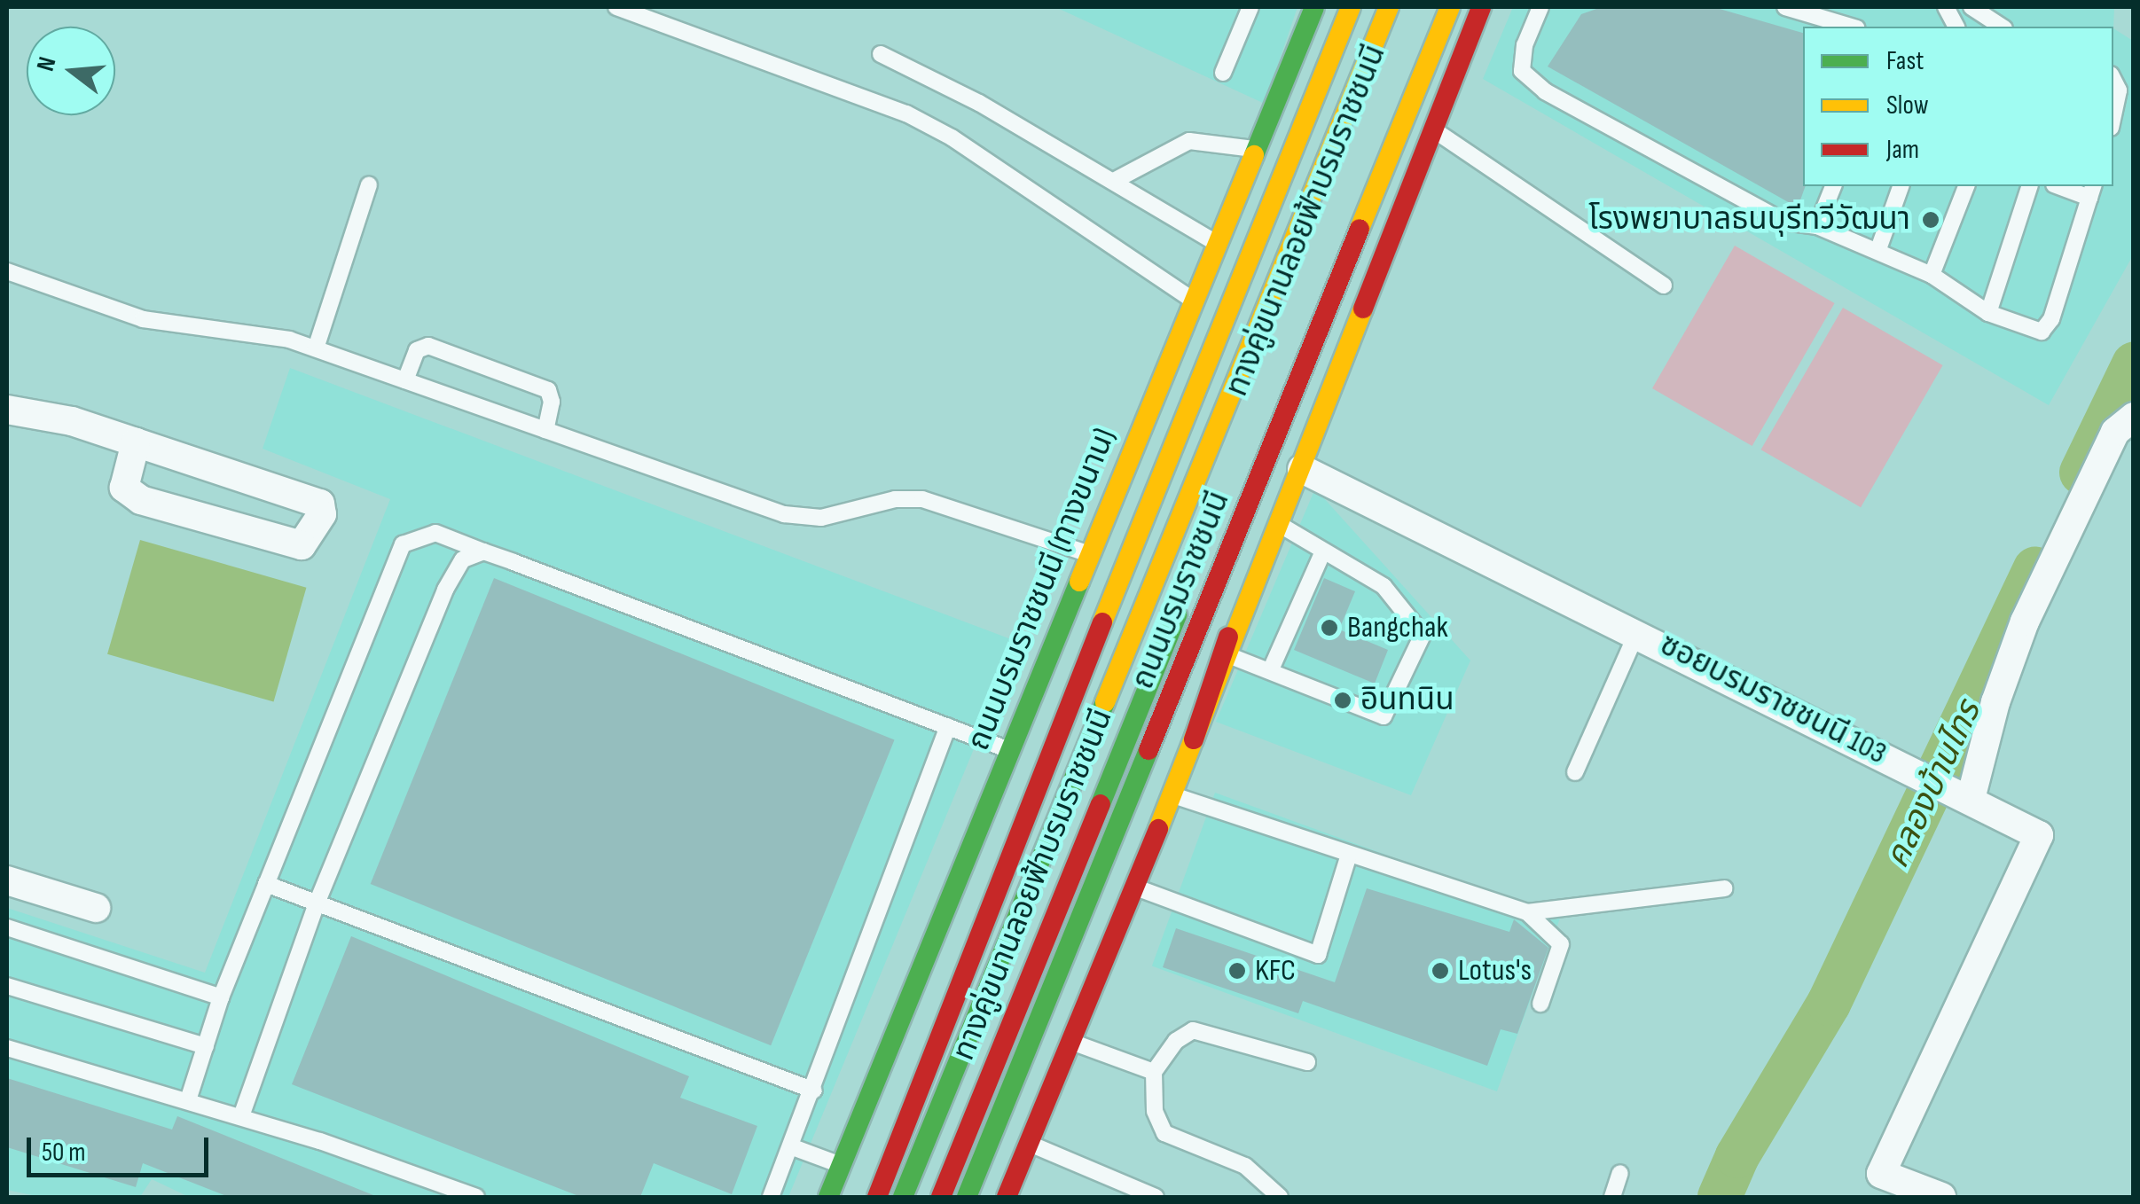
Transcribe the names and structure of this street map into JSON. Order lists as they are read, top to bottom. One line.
{"streets":{"main road":["ทางคู่ขนานลอยฟ้าบรมราชชนนี","ถนนบรมราชชนนี (ทางขนาน)","ถนนบรมราชชนนี"],"street":["ซอยบรมราชชนนี 103"]},"water":["คลองบ้านไทร"],"places":["โรงพยาบาลธนบุรีทวีวัฒนา","Bangchak","อินทนิน","KFC","Lotus's"],"legend":["Fast","Slow","Jam"],"scale_bar":"50 m","north":"left"}
